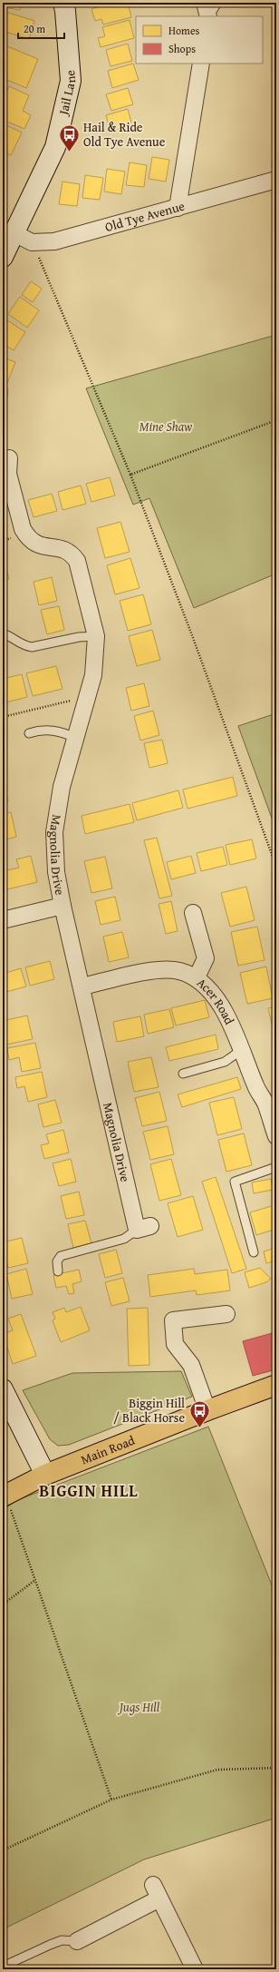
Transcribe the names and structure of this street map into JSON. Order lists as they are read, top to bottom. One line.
{"streets":{"main road":["Main Road"],"street":["Jail Lane","Old Tye Avenue","Magnolia Drive","Acer Road"]},"crossings":[["Magnolia Drive","Acer Road"]],"districts":["BIGGIN HILL"],"parks":["Mine Shaw","Jugs Hill"],"places":{"bus stop":["Hail & Ride Old Tye Avenue","Biggin Hill / Black Horse"]},"legend":["Homes","Shops"],"scale_bar":"20 m"}
